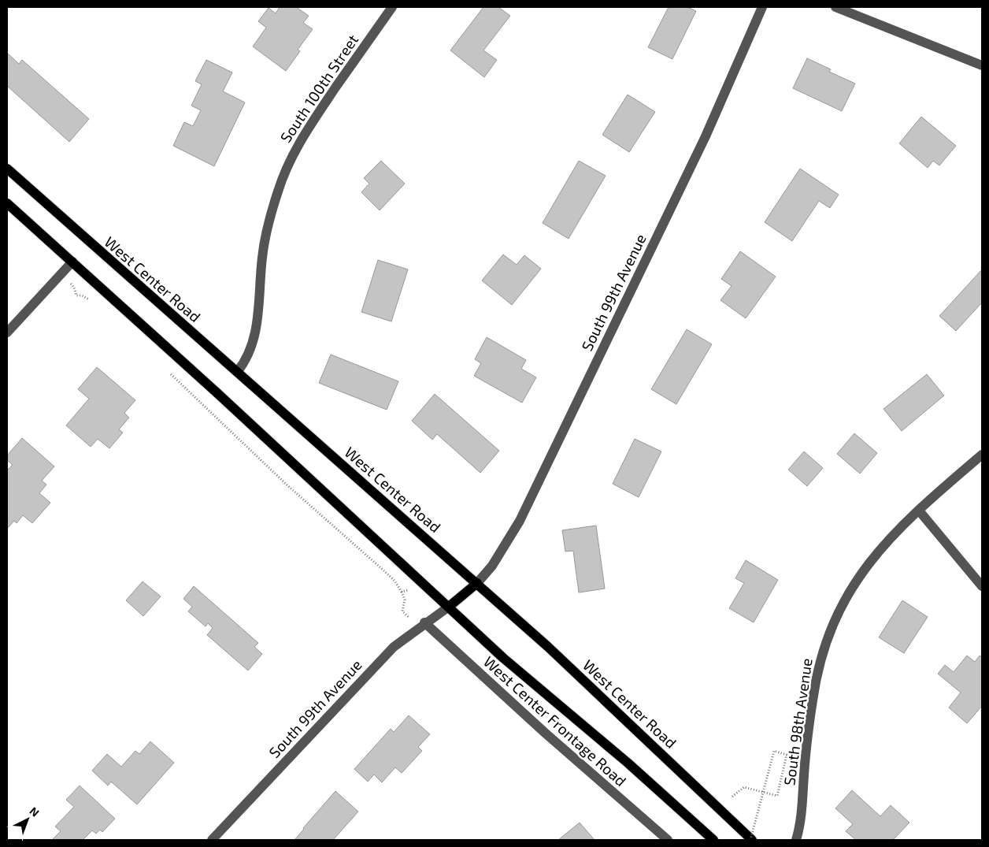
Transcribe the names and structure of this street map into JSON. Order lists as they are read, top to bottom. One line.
{"streets":{"main road":["West Center Road"],"street":["South 100th Street","South 99th Avenue","West Center Frontage Road","South 98th Avenue"]},"crossings":[["South 100th Street","West Center Road"],["West Center Road","South 99th Avenue"],["South 99th Avenue","West Center Frontage Road"]],"north":"top right"}
